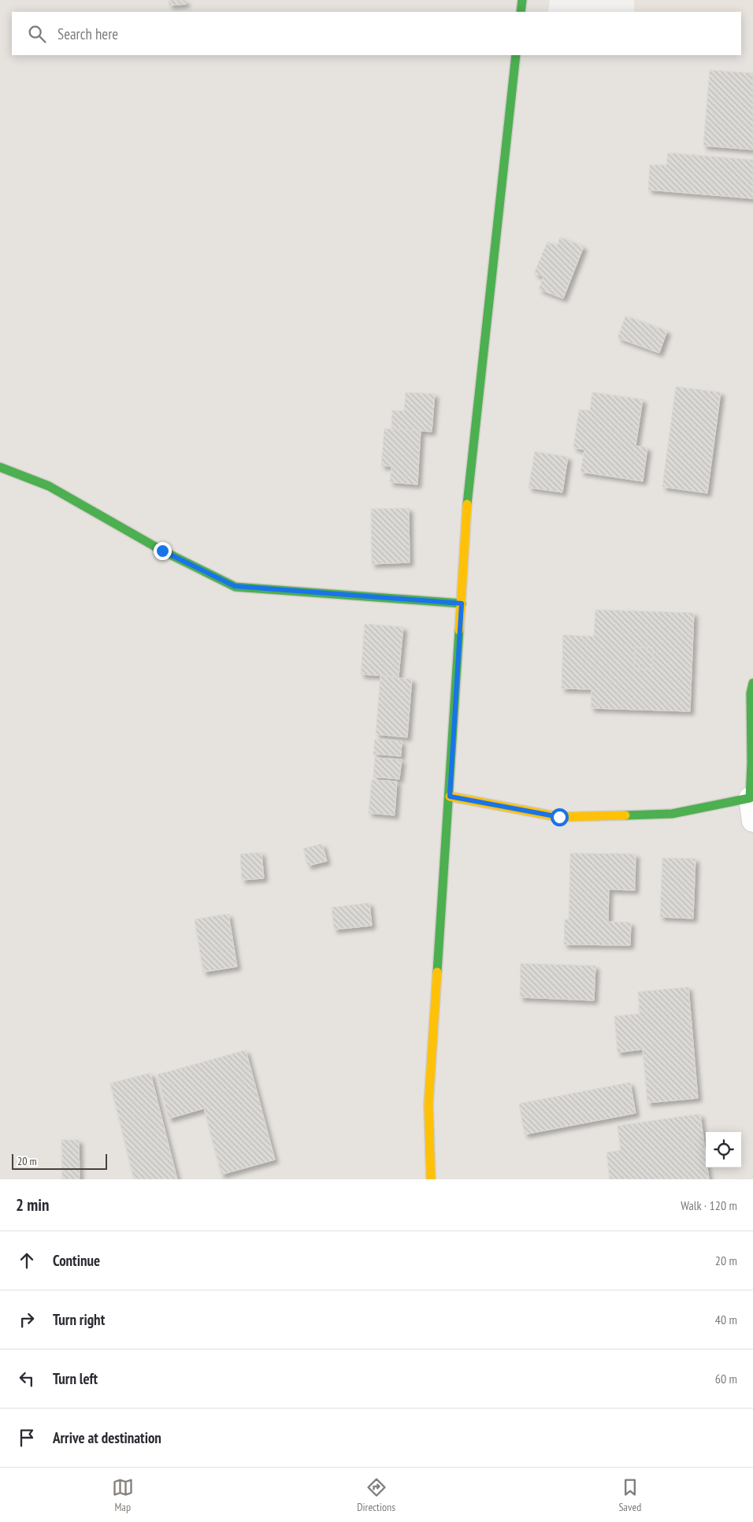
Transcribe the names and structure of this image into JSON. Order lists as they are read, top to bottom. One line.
{"scale_bar":"20 m","page":{"search":"Search here","scale":"20 m","heading":["2 min","Walk · 120 m"],"list":[["Continue","20 m"],["Turn right","40 m"],["Turn left","60 m"],"Arrive at destination"],"nav":["Map","Directions","Saved"]}}
